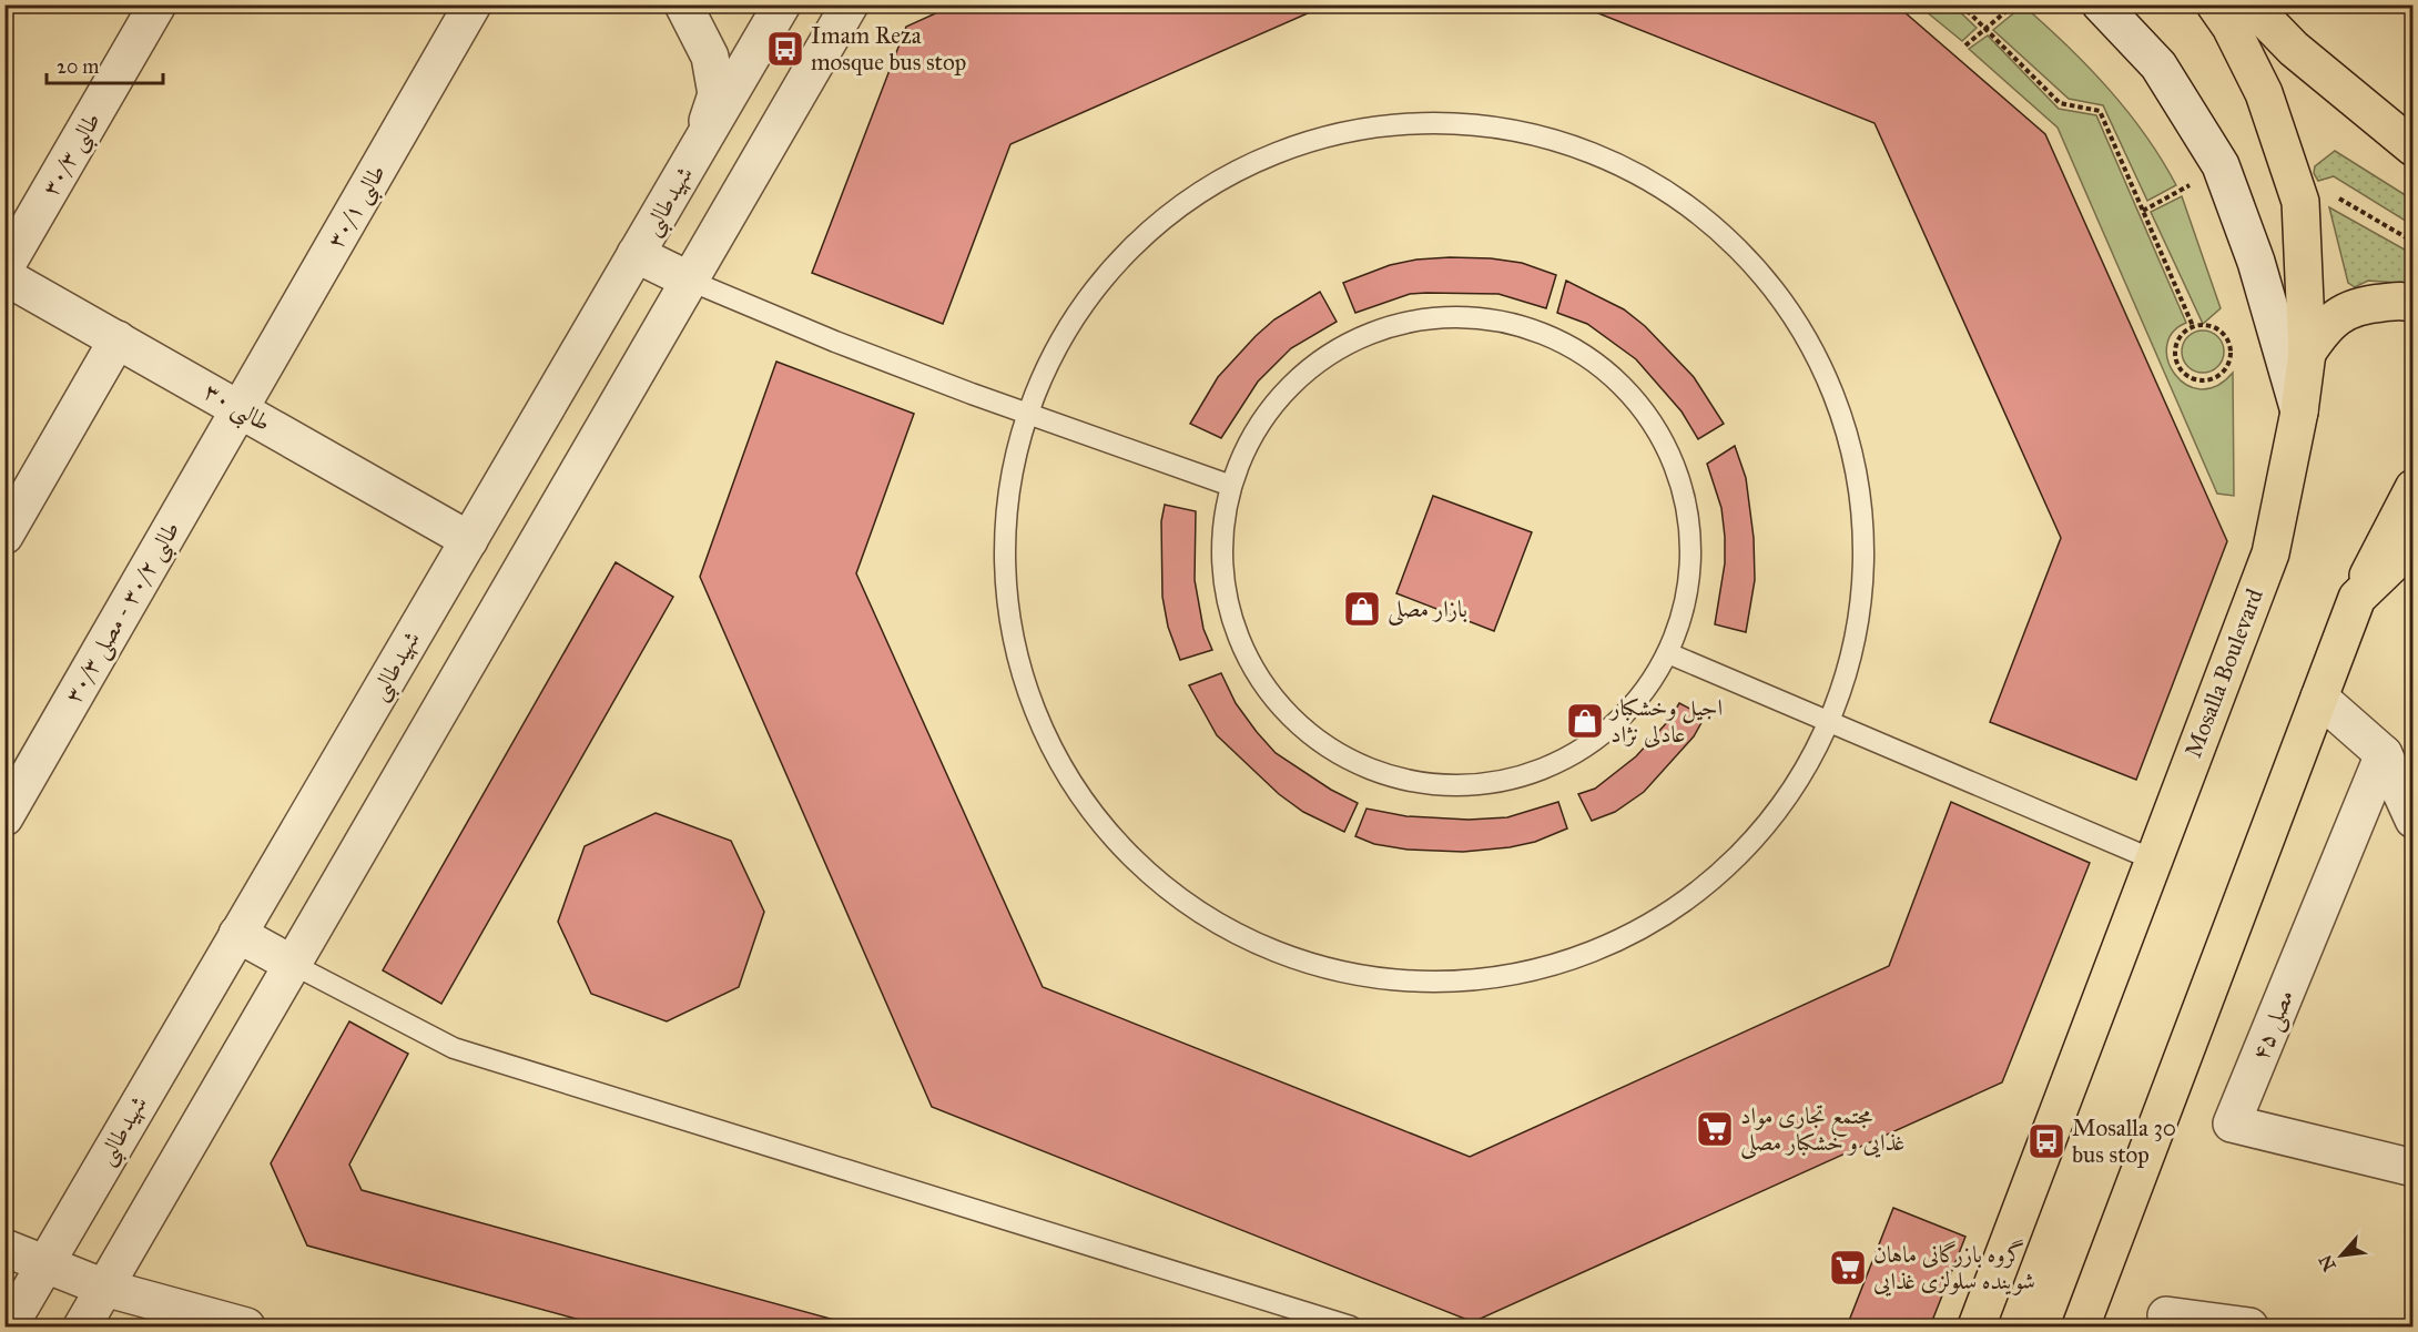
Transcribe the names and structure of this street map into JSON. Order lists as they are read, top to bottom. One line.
{"streets":{"main road":["Mosalla Boulevard"],"street":["طالبی ۳۰/۳","شهیدطالبی","طالبی ۳۰/۱","طالبی ۳۰","طالبی ۳۰/۲ - مصلی ۳۰/۳","مصلی ۴۵"]},"crossings":[["شهیدطالبی","طالبی ۳۰"],["طالبی ۳۰/۱","طالبی ۳۰"],["طالبی ۳۰/۱","طالبی ۳۰/۲ - مصلی ۳۰/۳"],["طالبی ۳۰","طالبی ۳۰/۲ - مصلی ۳۰/۳"]],"places":{"bus stop":["Imam Reza mosque bus stop","Mosalla 30 bus stop"],"shop":["بازار مصلى","اجیل وخشکبار عادلی نژاد"],"supermarket":["مجتمع تجاری مواد غذایی و خشکبار مصلی","گروه بازرگانی ماهان شوینده سلولزی غذایی"]},"scale_bar":"20 m","north":"bottom left"}
